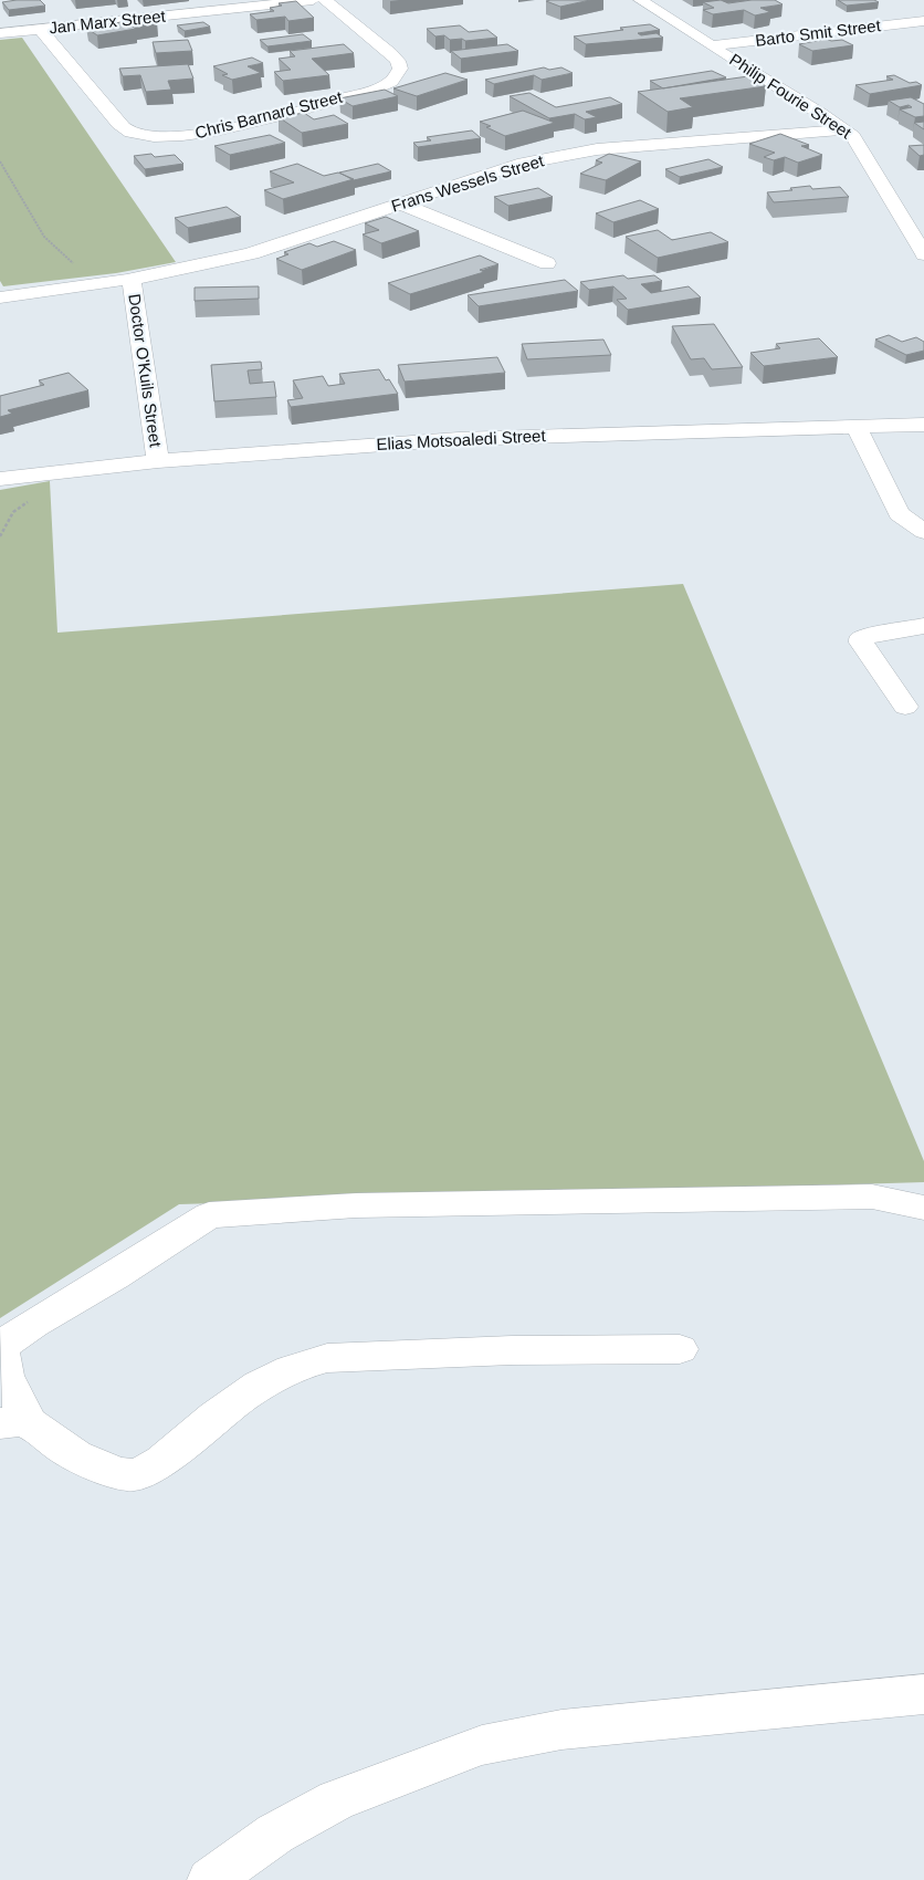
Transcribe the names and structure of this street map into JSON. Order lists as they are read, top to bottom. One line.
{"streets":{"street":["Jan Marx Street","Barto Smit Street","Philip Fourie Street","Chris Barnard Street","Frans Wessels Street","Doctor O'Kuils Street","Elias Motsoaledi Street"]},"crossings":[["Jan Marx Street","Chris Barnard Street"],["Barto Smit Street","Philip Fourie Street"],["Philip Fourie Street","Frans Wessels Street"],["Frans Wessels Street","Doctor O'Kuils Street"],["Doctor O'Kuils Street","Elias Motsoaledi Street"]]}
